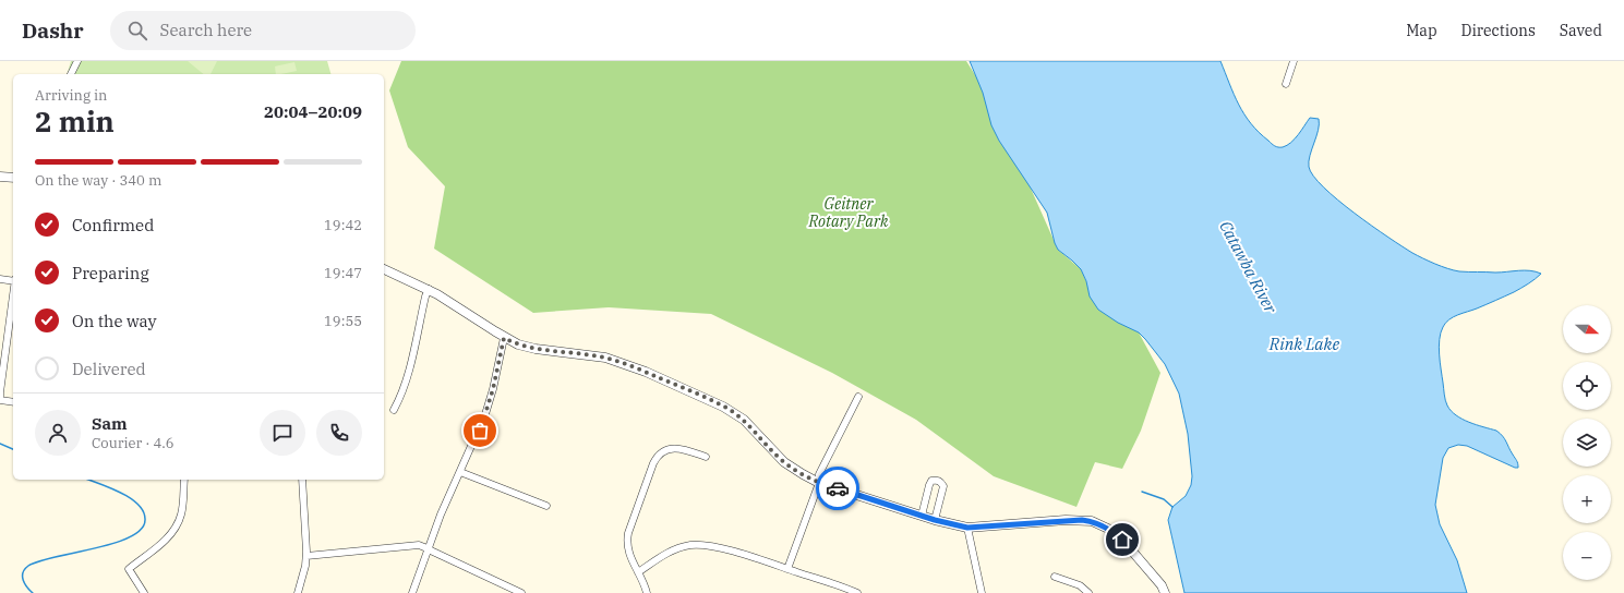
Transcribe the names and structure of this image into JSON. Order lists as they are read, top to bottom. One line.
{"water":["Catawba River","Rink Lake"],"parks":["Geitner Rotary Park"],"north":"right","page":{"header":"Dashr","search":"Search here","nav":["Map","Directions","Saved"],"heading":["2 min","Arriving in","20:04–20:09"],"panel":["Sam","Courier · 4.6"],"bar":"On the way · 340 m","list":[["Confirmed","19:42"],["Preparing","19:47"],["On the way","19:55"],"Delivered"],"map_buttons":["+","−"]}}
